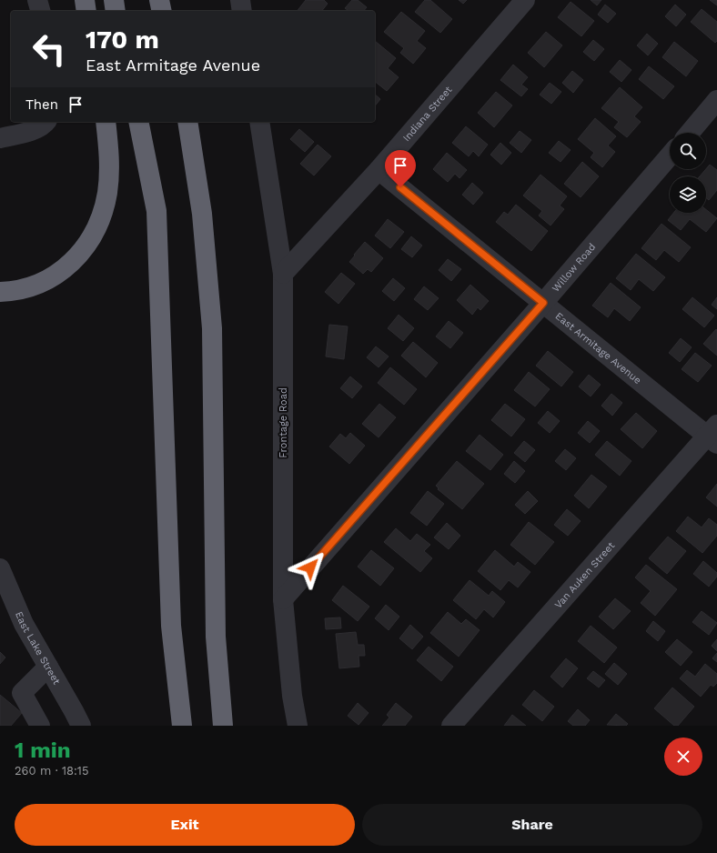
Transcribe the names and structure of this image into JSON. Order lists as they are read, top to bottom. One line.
{"streets":{"street":["Indiana Street","Willow Road","East Armitage Avenue","Frontage Road","Van Auken Street","East Lake Street"]},"crossings":[["Indiana Street","East Armitage Avenue"],["Indiana Street","Frontage Road"],["Willow Road","East Armitage Avenue"],["Willow Road","Frontage Road"],["East Armitage Avenue","Van Auken Street"]],"page":{"turn":["170 m","East Armitage Avenue"],"then":"Then","heading":["1 min","260 m · 18:15"],"buttons":["Exit","Share"]}}
